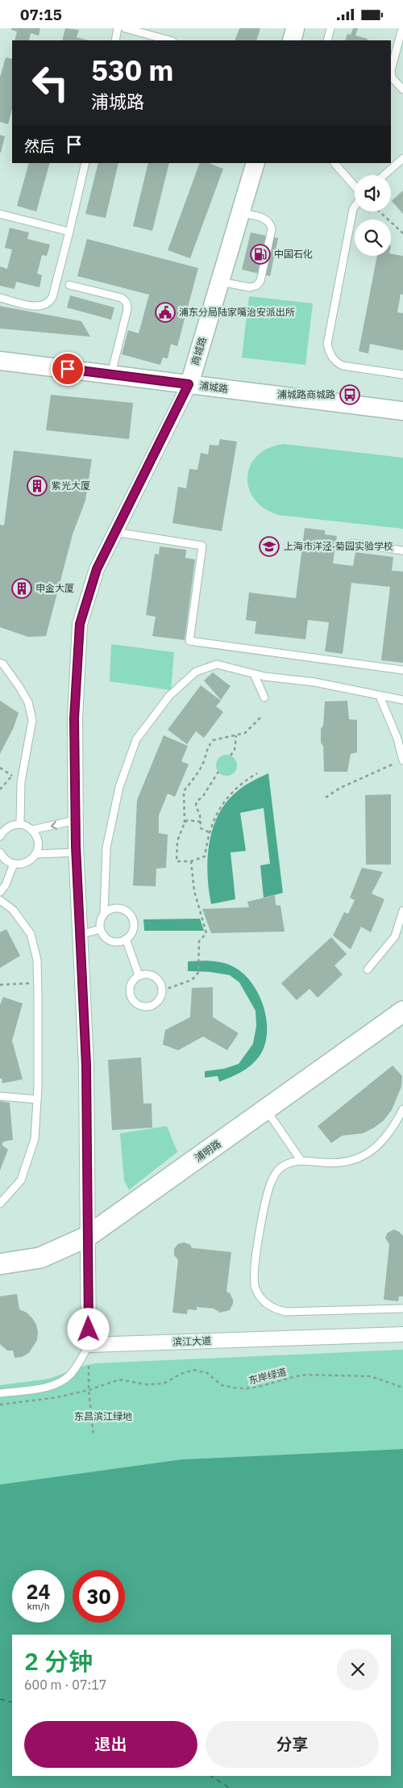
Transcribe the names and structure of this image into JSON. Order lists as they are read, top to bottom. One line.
{"streets":{"main road":["浦明路"],"street":["商城路","浦城路","滨江大道"],"path":["东岸绿道"]},"crossings":[["商城路","浦城路"],["商城路","浦明路"],["商城路","滨江大道"]],"parks":["东昌滨江绿地"],"places":{"fuel station":["中国石化"],"public building":["浦东分局陆家嘴治安派出所"],"bus stop":["浦城路商城路"],"building":["紫光大厦","申金大厦"],"school or university":["上海市洋泾·菊园实验学校"]},"page":{"status":"07:15","turn":["530 m","浦城路"],"then":"然后","speed":"24 km/h","limit":"30","heading":["2 分钟","600 m · 07:17"],"buttons":["退出","分享"]}}
